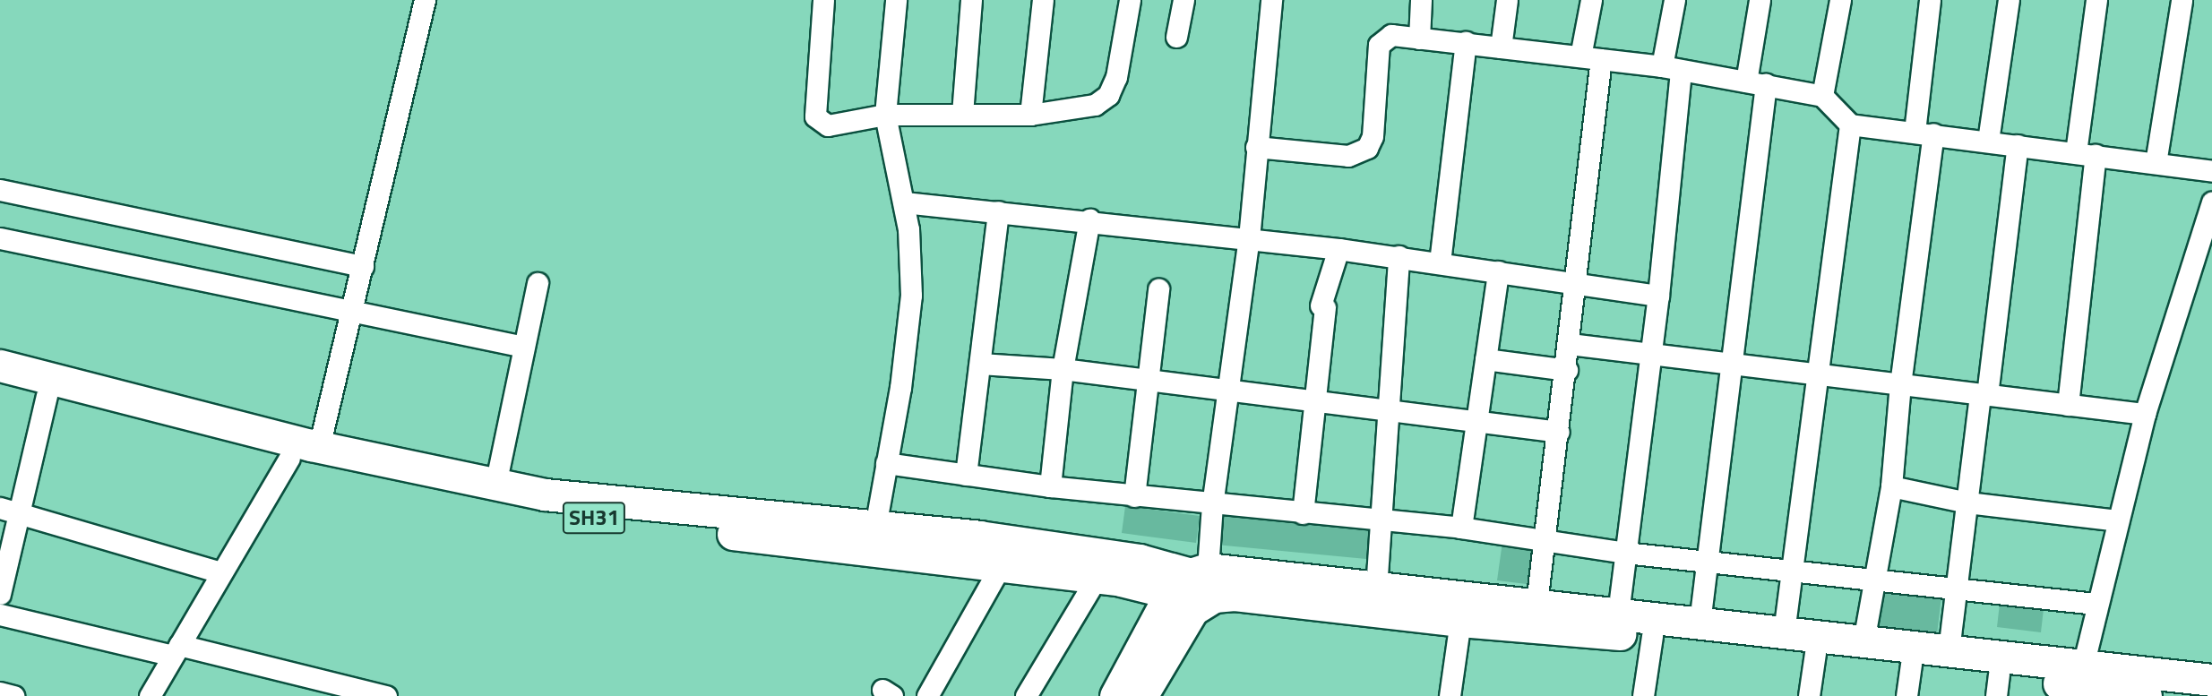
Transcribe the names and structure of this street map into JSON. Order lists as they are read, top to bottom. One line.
{"streets":{"main road":["SH31"]}}
